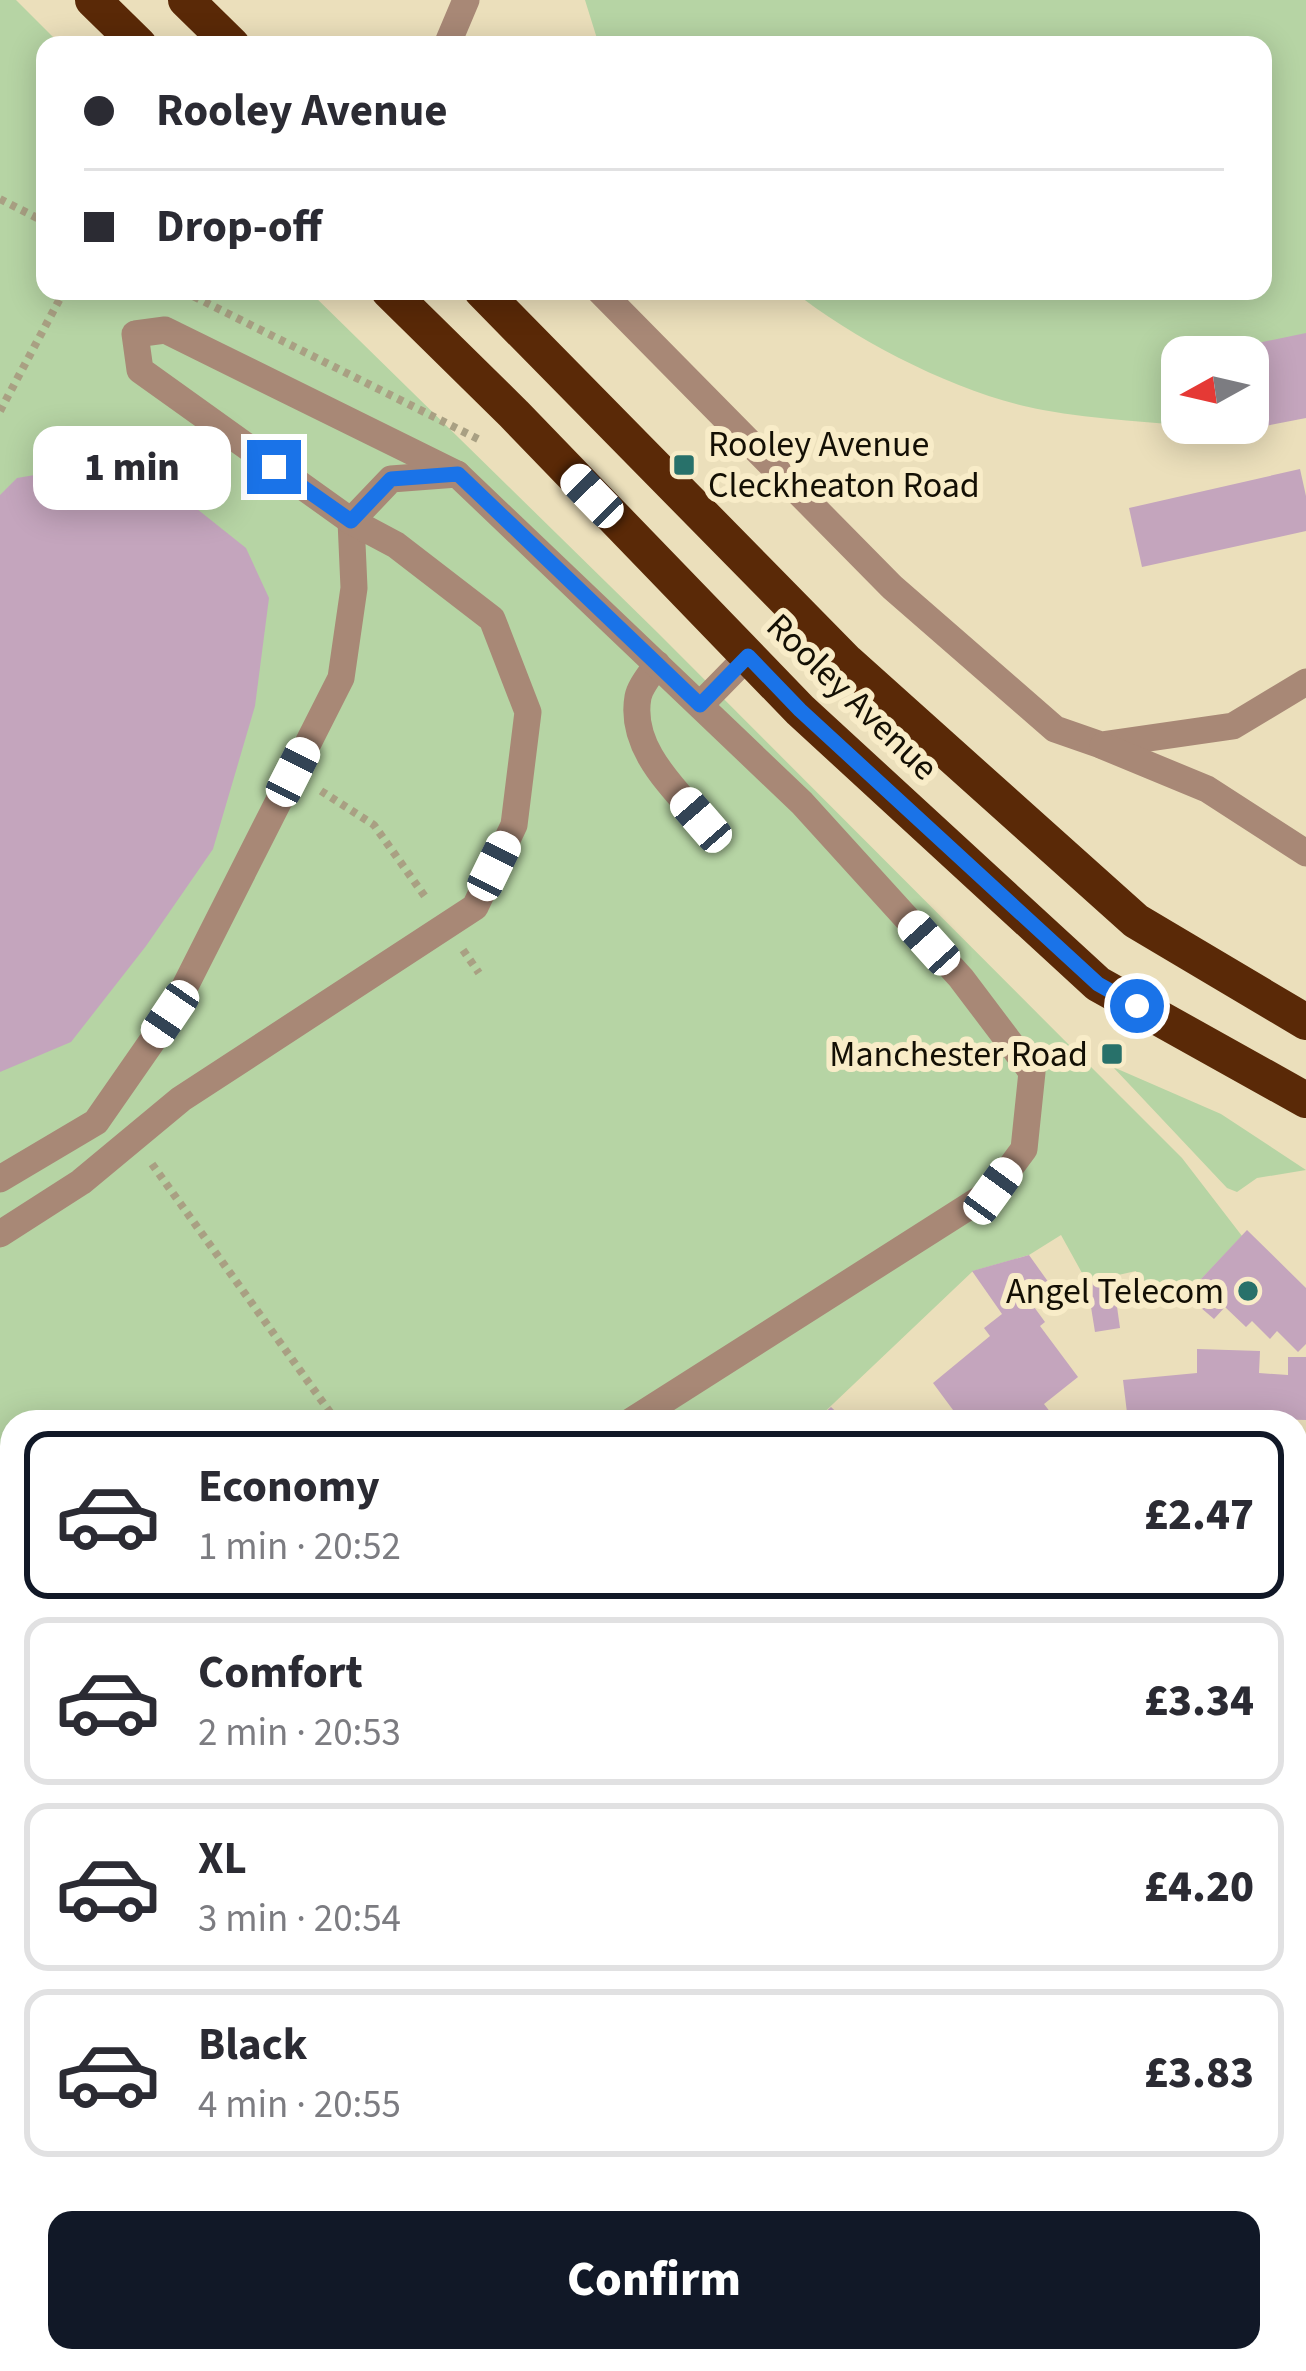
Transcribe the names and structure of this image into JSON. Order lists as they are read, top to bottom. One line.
{"streets":{"highway":["Rooley Avenue"]},"places":{"transit":["Rooley Avenue Cleckheaton Road","Manchester Road"],"other":["Angel Telecom"]},"north":"left","page":{"banner":["Rooley Avenue","Drop-off"],"bubble":"1 min","list":[{"name":"Economy","note":"1 min · 20:52","value":"£2.47"},{"name":"Comfort","note":"2 min · 20:53","value":"£3.34"},{"name":"XL","note":"3 min · 20:54","value":"£4.20"},{"name":"Black","note":"4 min · 20:55","value":"£3.83"}],"buttons":"Confirm"}}
